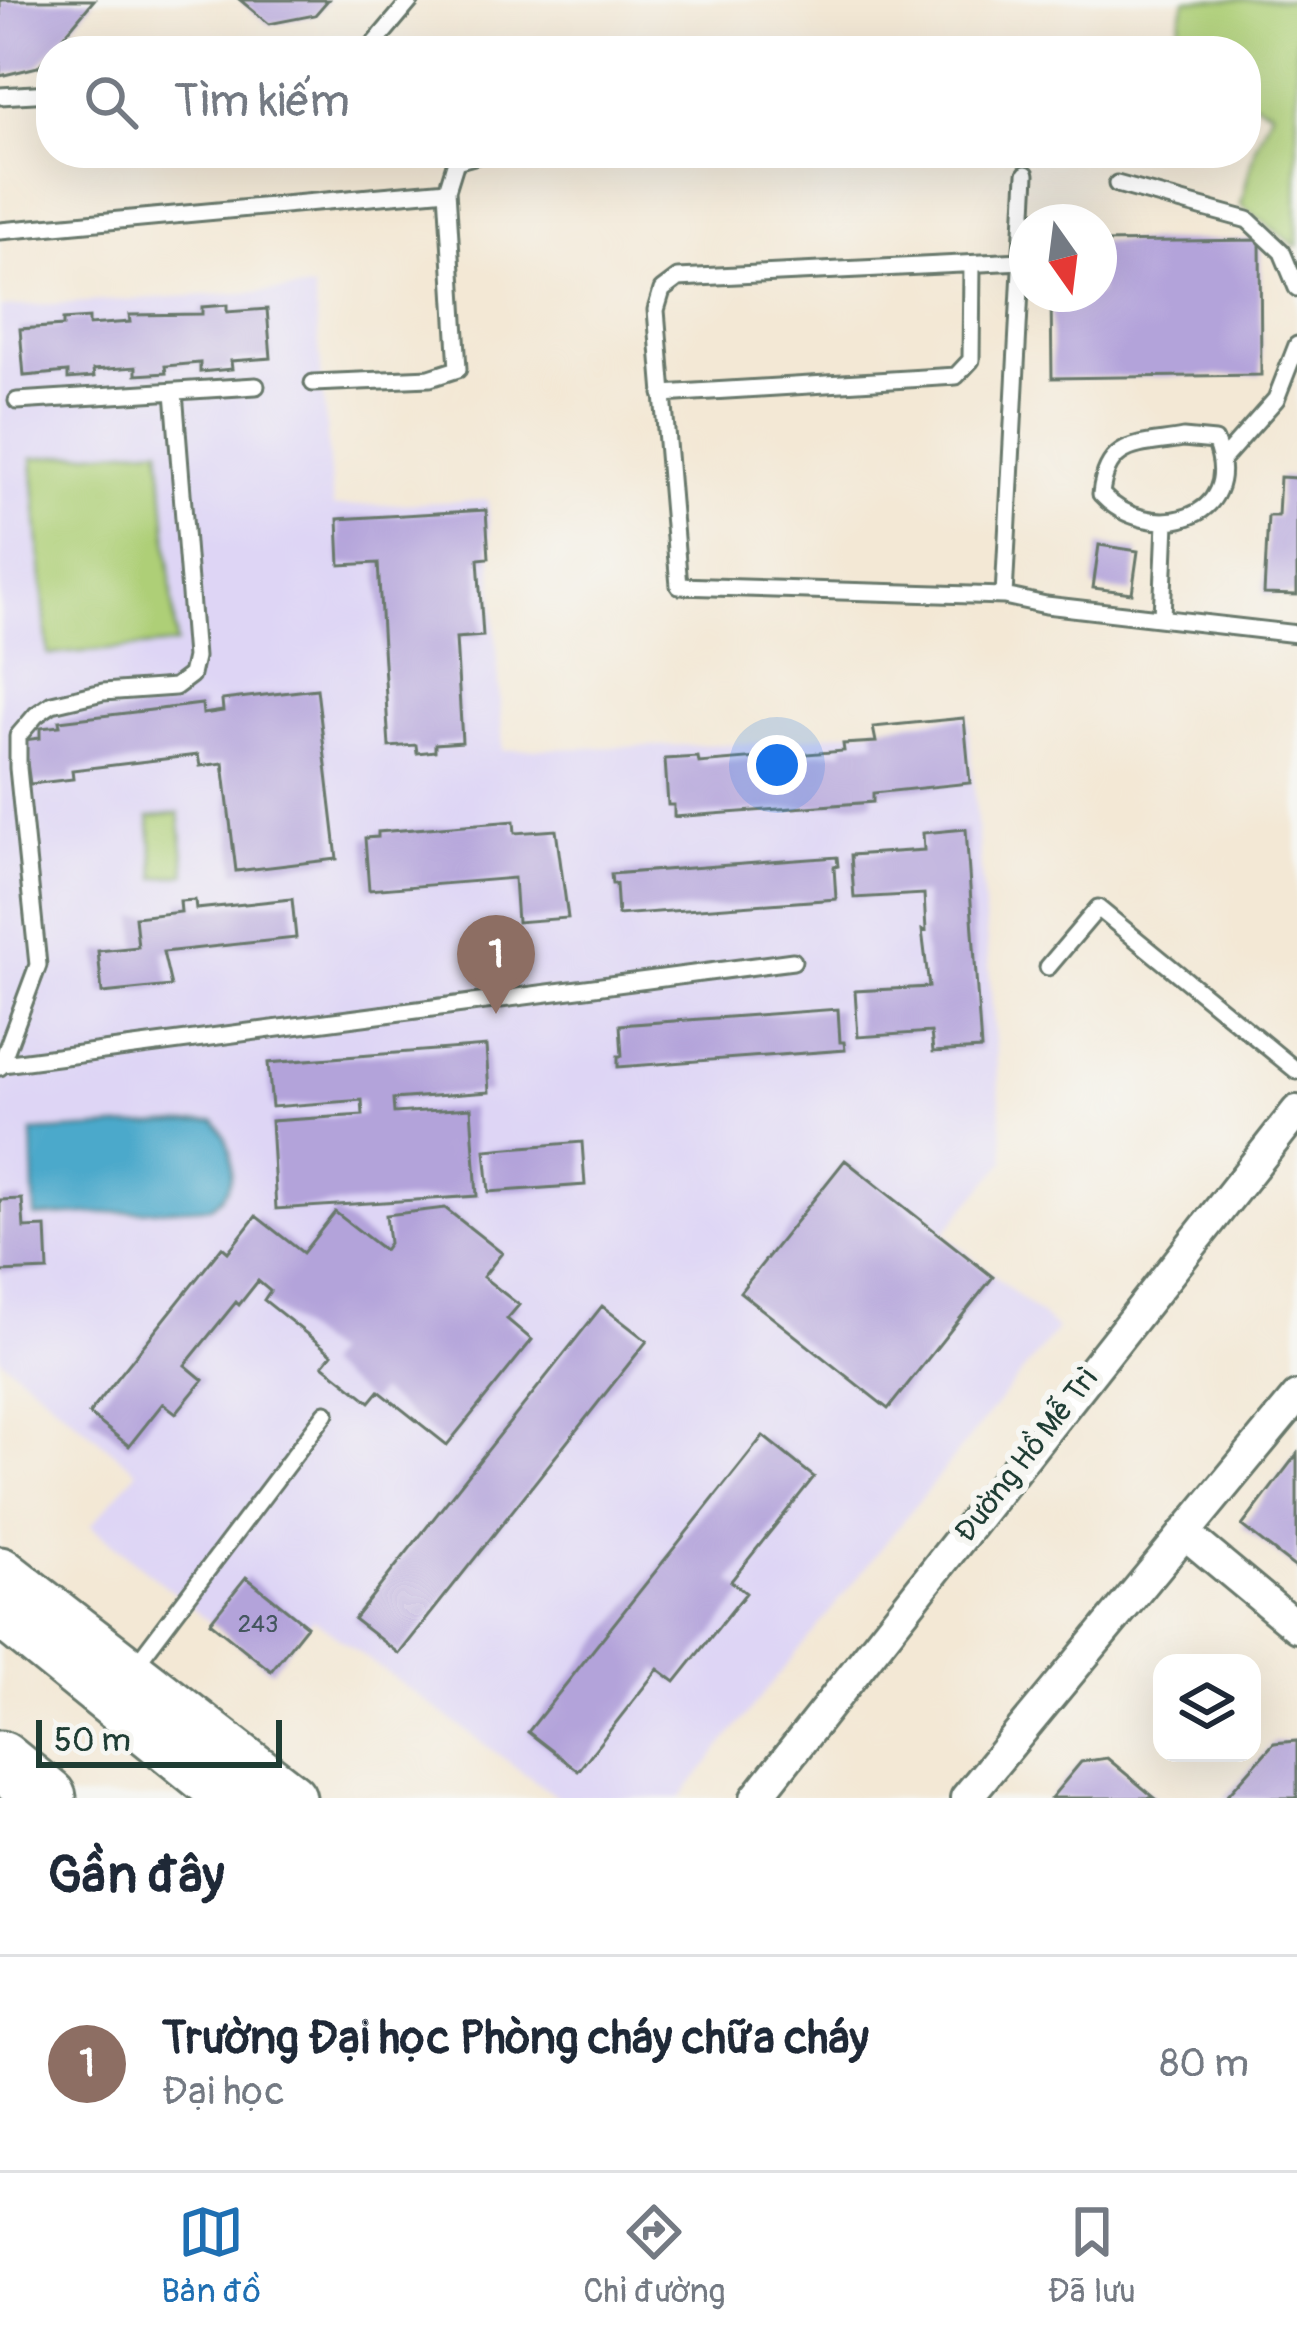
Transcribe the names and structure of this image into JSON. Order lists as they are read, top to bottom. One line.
{"streets":{"street":["Đường Hồ Mễ Trì"]},"house_numbers":["243"],"scale_bar":"50 m","north":"bottom","page":{"search":"Tìm kiếm","pins":"1","scale":"50 m","heading":"Gần đây","list":[{"mark":"1","name":"Trường Đại học Phòng cháy chữa cháy","note":"Đại học","value":"80 m"}],"nav":["Bản đồ","Chỉ đường","Đã lưu"]}}
